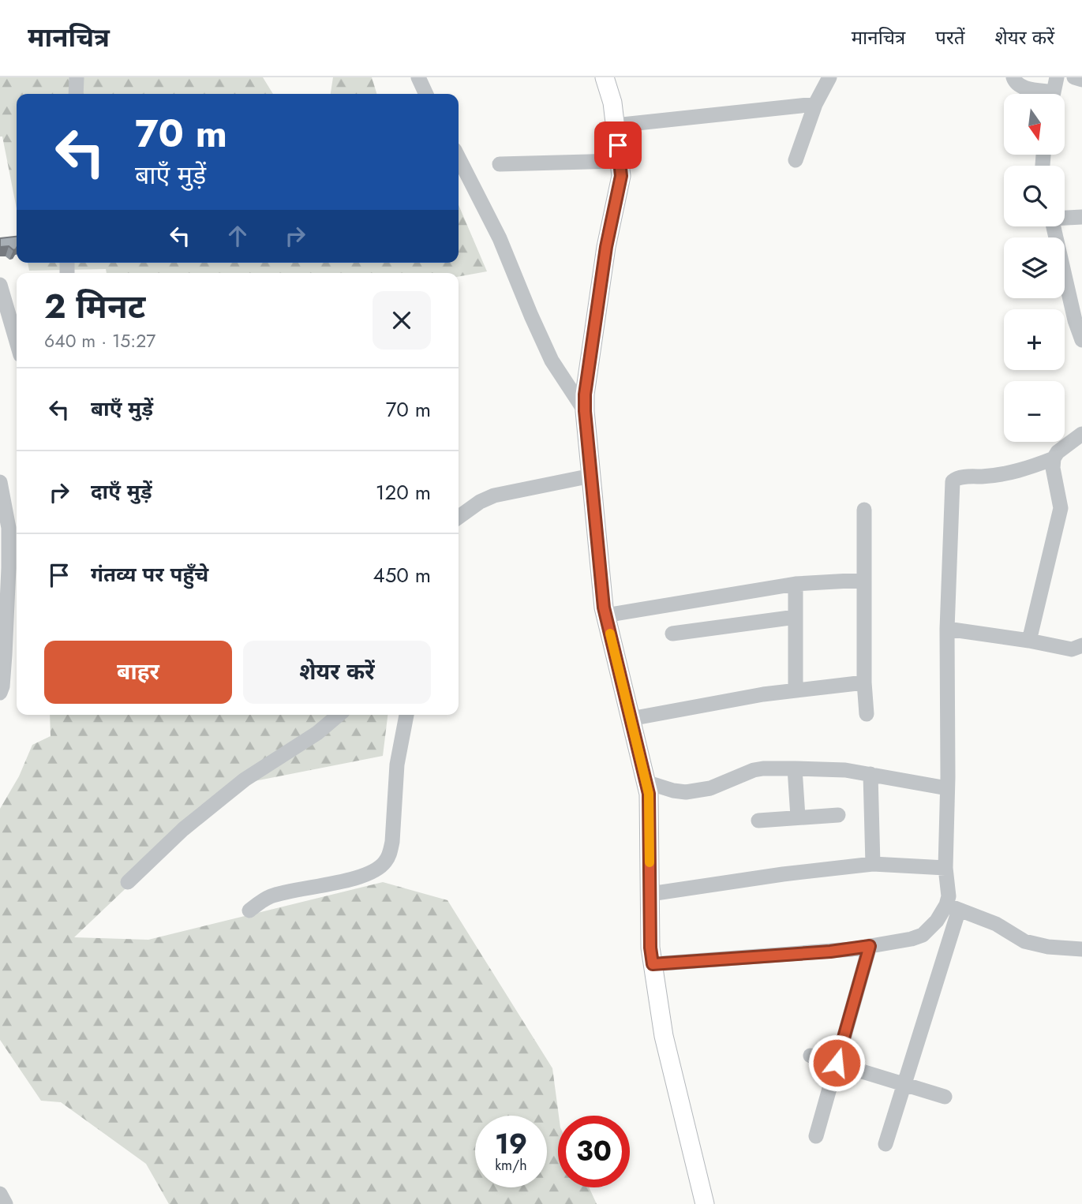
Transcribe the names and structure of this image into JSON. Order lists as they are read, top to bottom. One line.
{"north":"bottom","page":{"header":"मानचित्र","nav":["मानचित्र","परतें","शेयर करें"],"map_buttons":["+","−"],"turn":["70 m","बाएँ मुड़ें"],"heading":["2 मिनट","640 m · 15:27"],"list":[{"name":"बाएँ मुड़ें","value":"70 m"},{"name":"दाएँ मुड़ें","value":"120 m"},{"name":"गंतव्य पर पहुँचे","value":"450 m"}],"buttons":["बाहर","शेयर करें"],"speed":"19 km/h","limit":"30"}}
